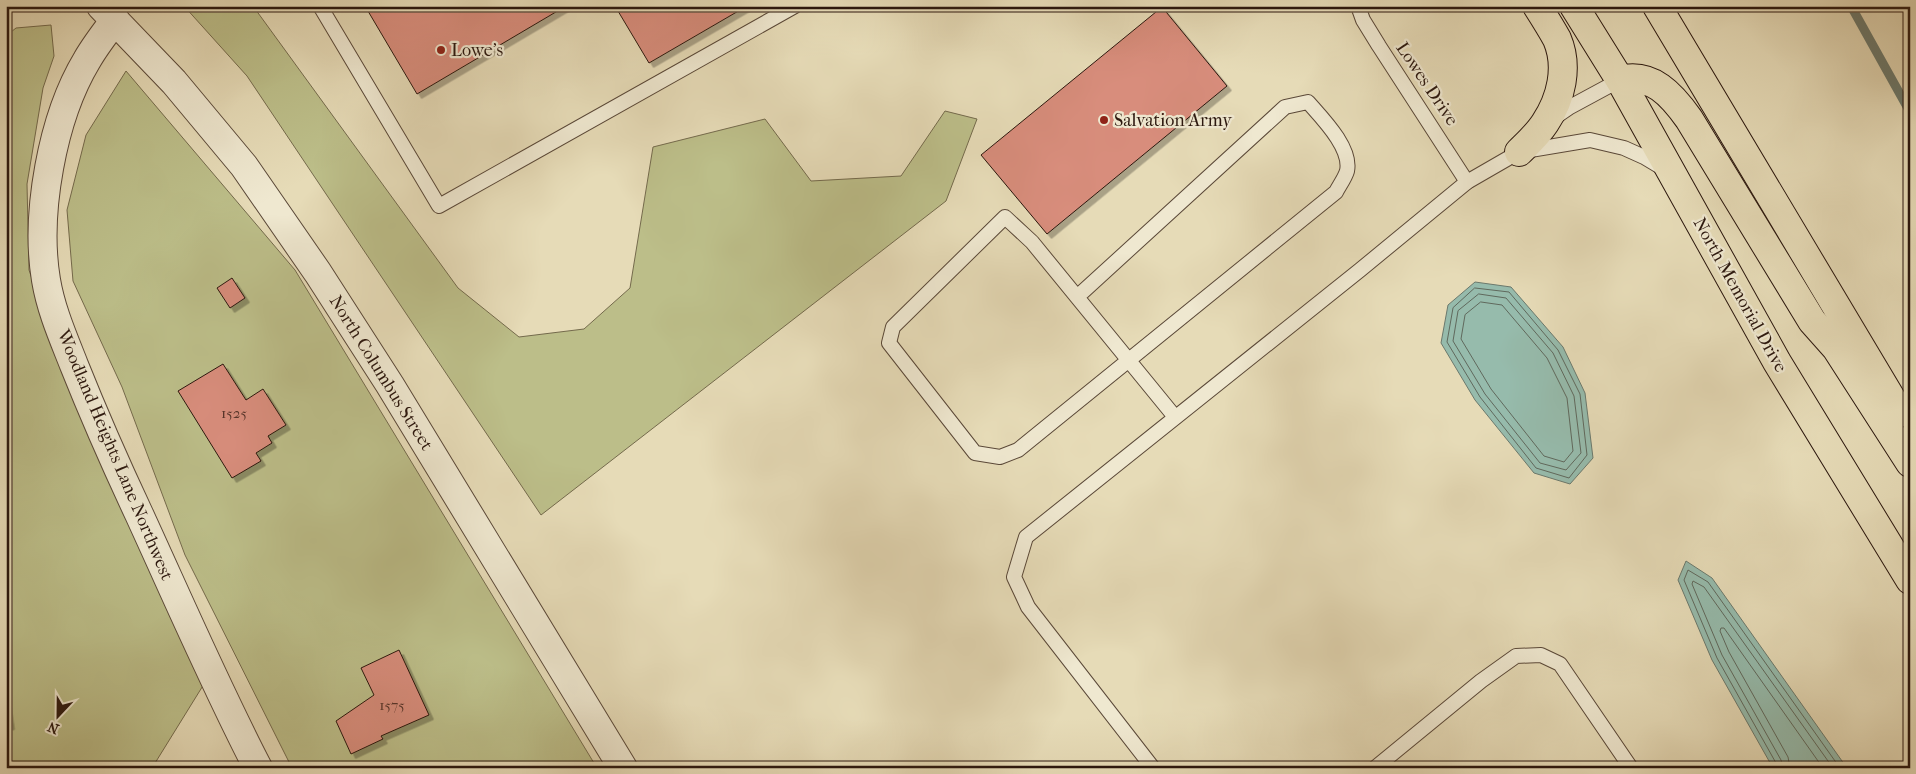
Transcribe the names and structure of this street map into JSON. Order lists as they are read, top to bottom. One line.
{"streets":{"main road":["North Memorial Drive"],"street":["North Columbus Street","Woodland Heights Lane Northwest"],"lane":["Lowes Drive"]},"crossings":[["North Columbus Street","Woodland Heights Lane Northwest"]],"places":["Lowe's","Salvation Army"],"house_numbers":["1525","1575"],"north":"bottom"}
